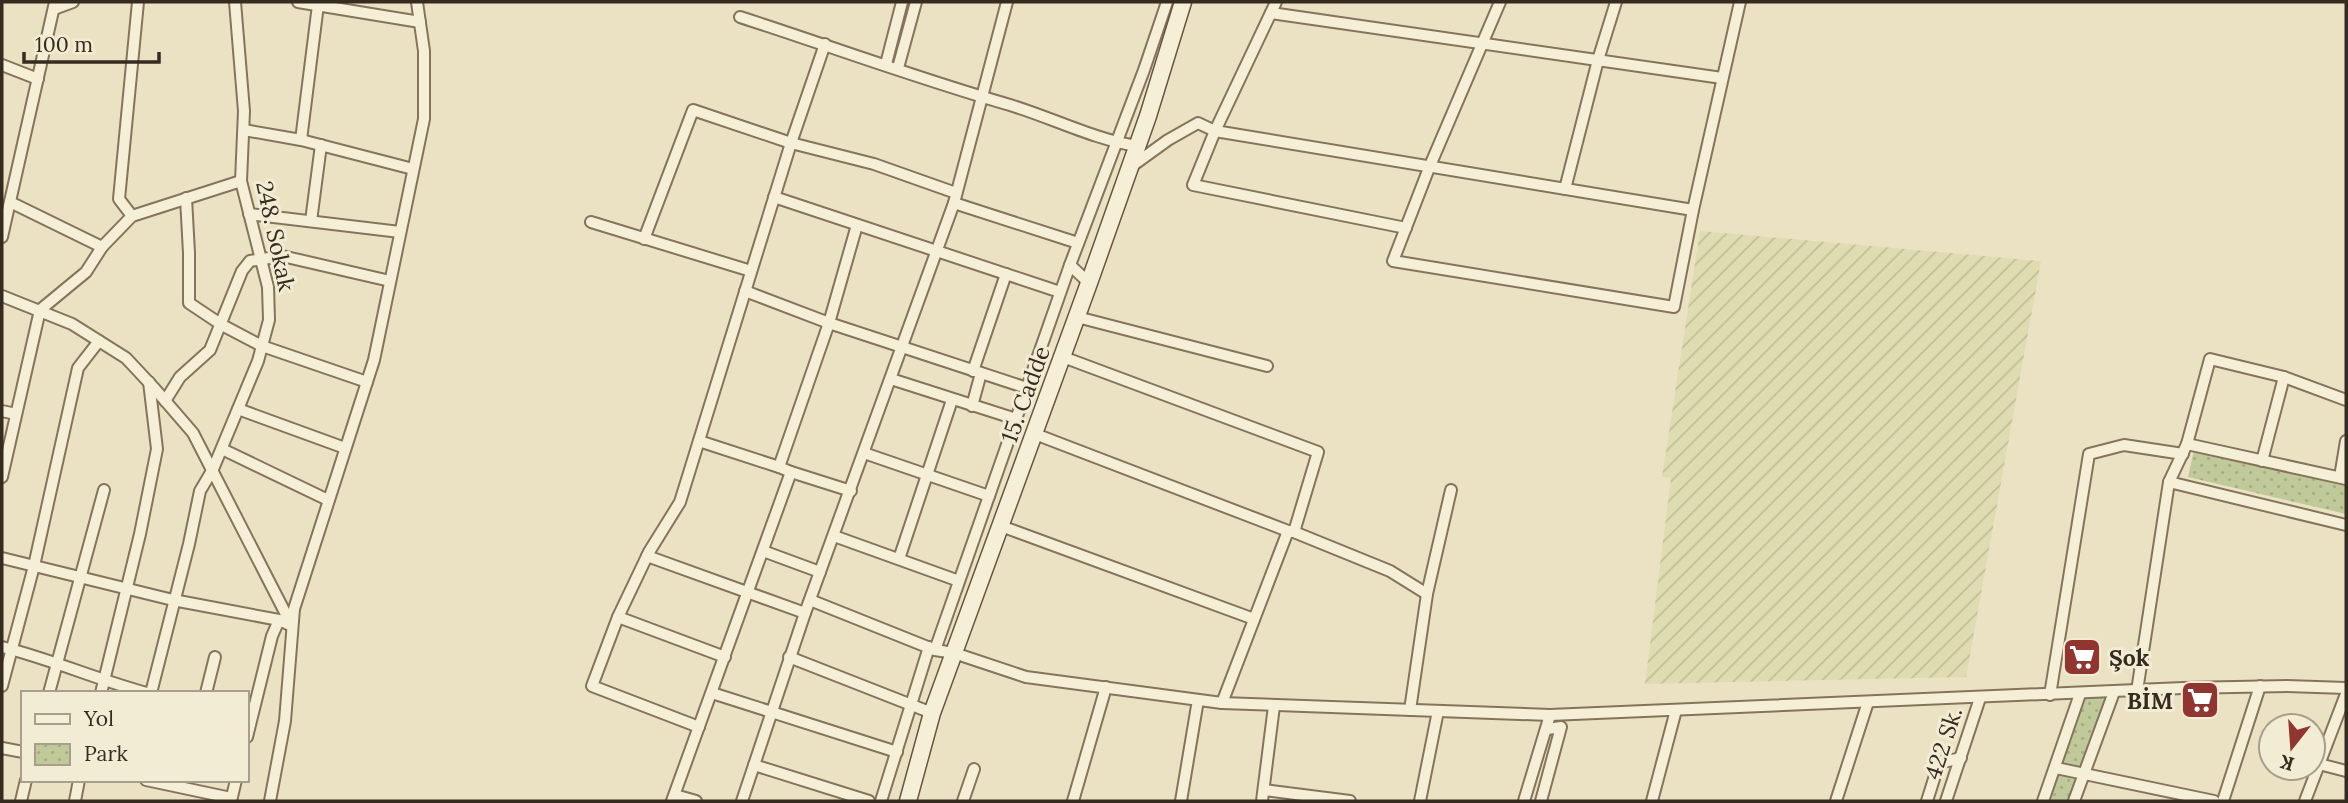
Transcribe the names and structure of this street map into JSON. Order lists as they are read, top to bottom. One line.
{"streets":{"main road":["15. Cadde"],"street":["248. Sokak","422 Sk."]},"places":{"supermarket":["Şok","BİM"]},"legend":["Yol","Park"],"scale_bar":"100 m","north":"bottom"}
